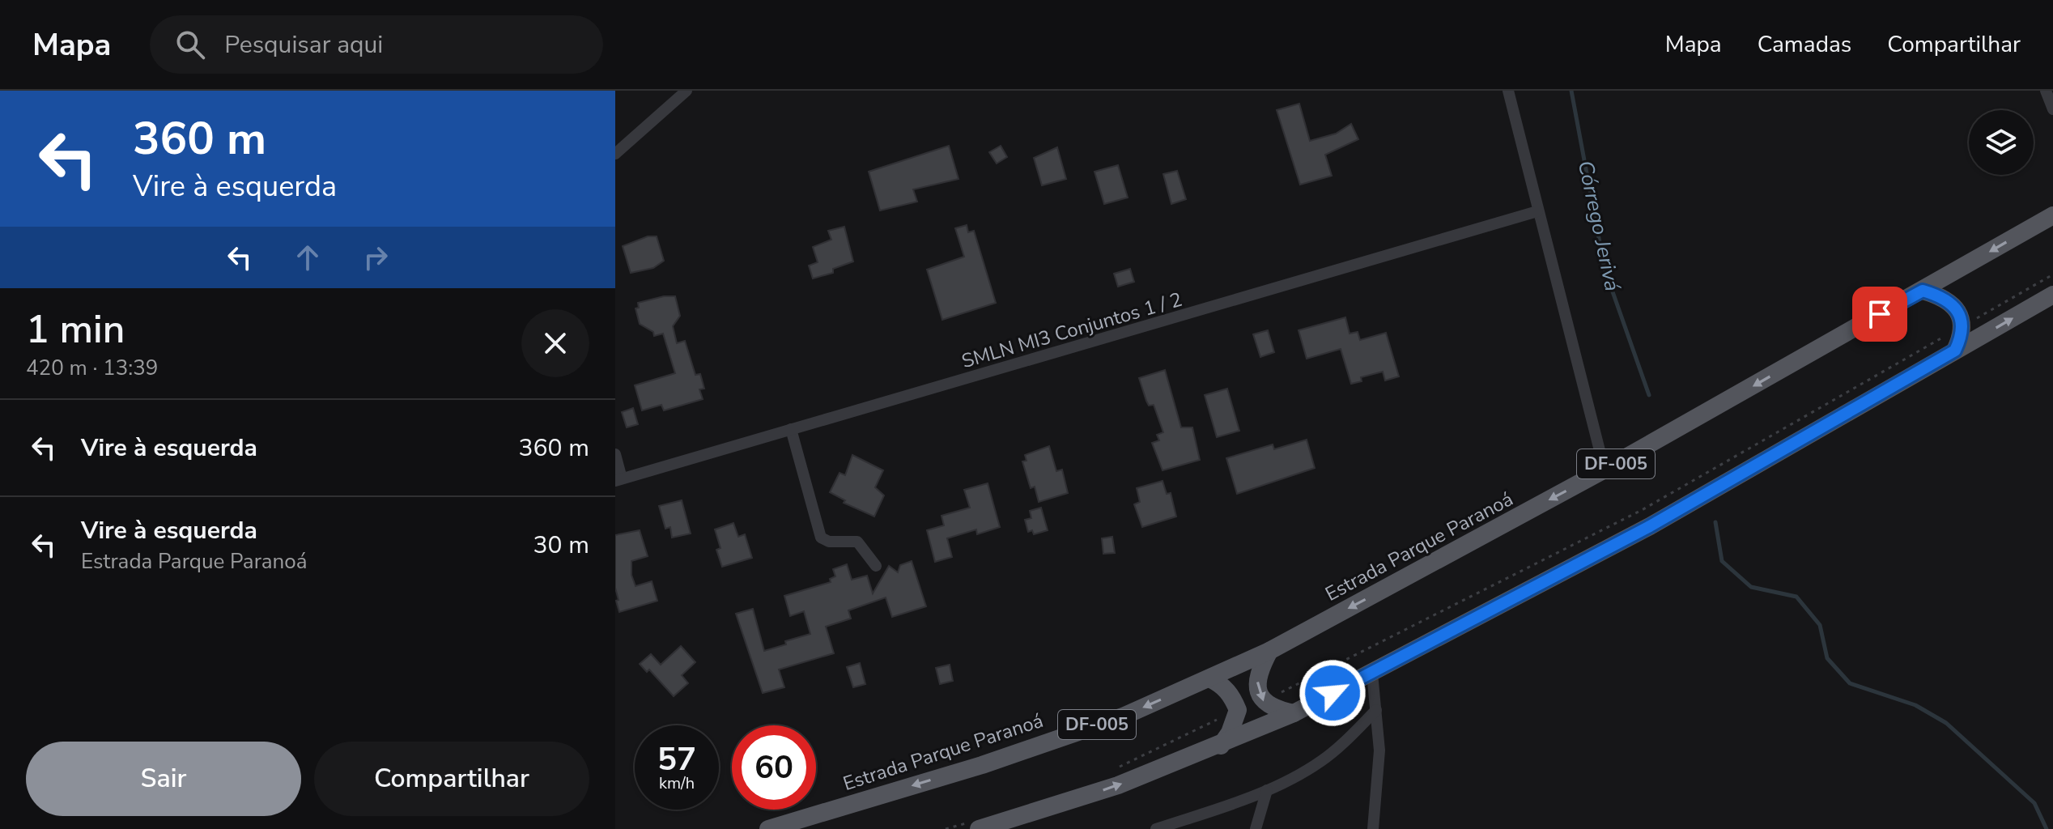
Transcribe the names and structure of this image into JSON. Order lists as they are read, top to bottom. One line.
{"streets":{"main road":["DF-005","Estrada Parque Paranoá"],"street":["SMLN MI3 Conjuntos 1 / 2"]},"water":["Córrego Jerivá"],"page":{"header":"Mapa","search":"Pesquisar aqui","nav":["Mapa","Camadas","Compartilhar"],"turn":["360 m","Vire à esquerda"],"heading":["1 min","420 m · 13:39"],"list":[{"name":"Vire à esquerda","value":"360 m"},{"name":"Vire à esquerda","note":"Estrada Parque Paranoá","value":"30 m"}],"speed":"57 km/h","limit":"60","buttons":["Sair","Compartilhar"]}}
